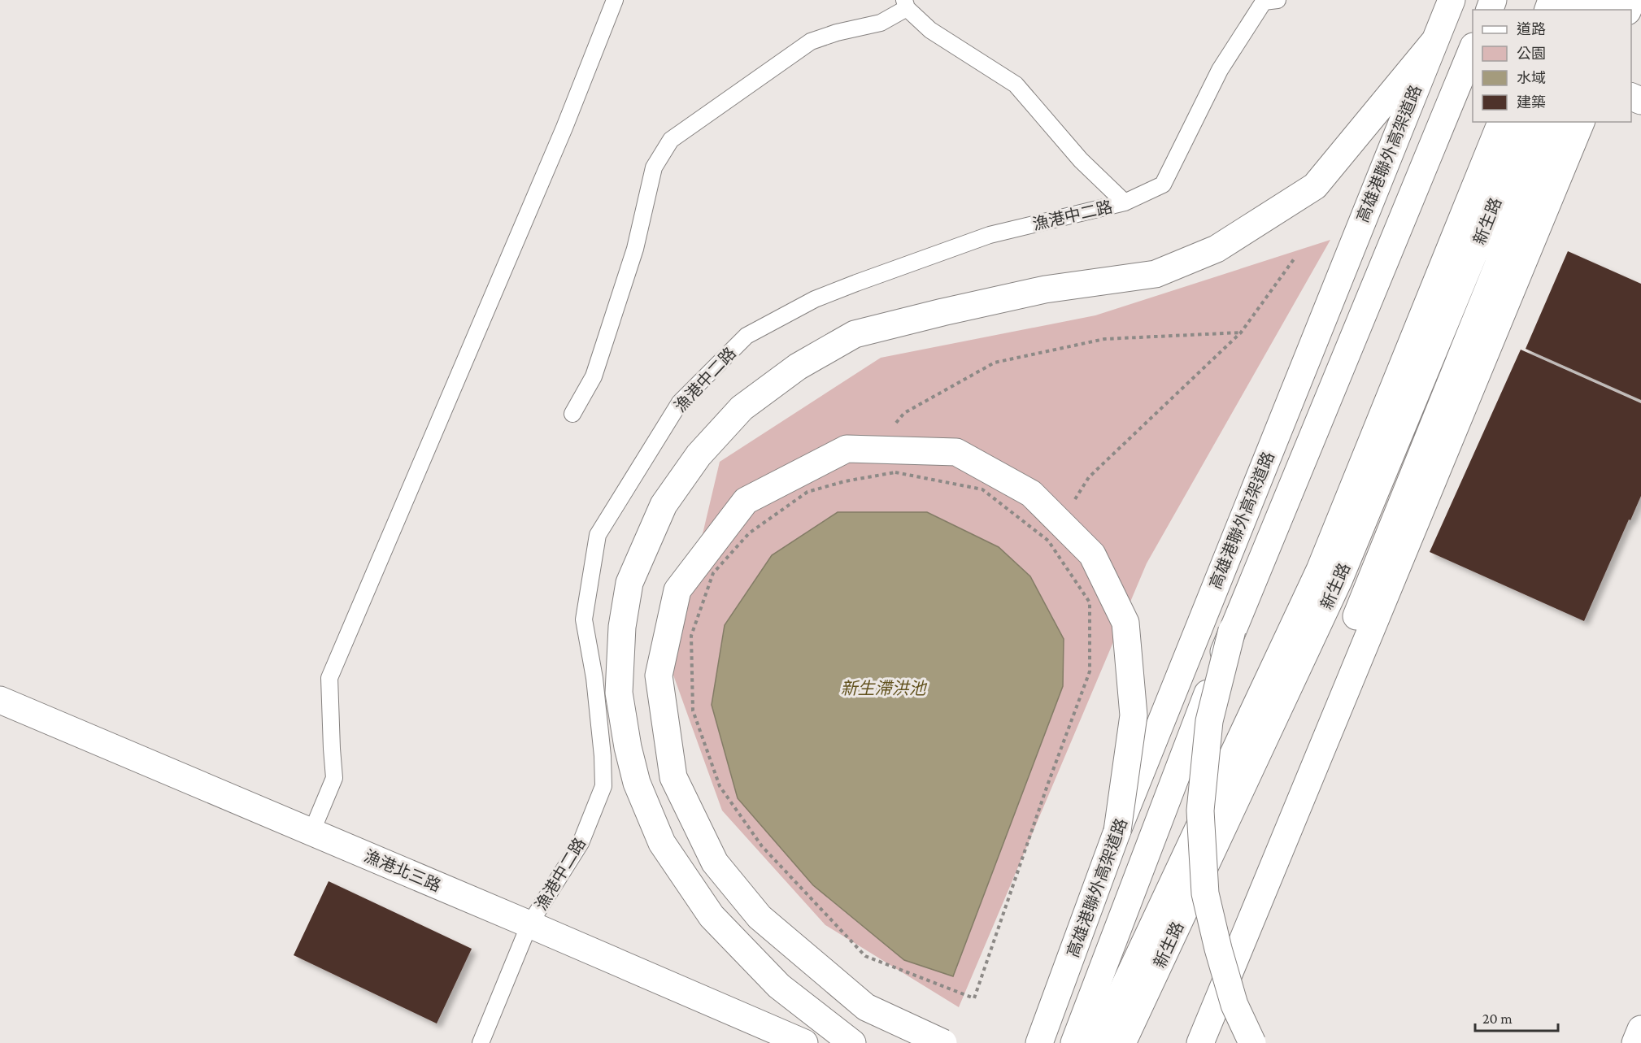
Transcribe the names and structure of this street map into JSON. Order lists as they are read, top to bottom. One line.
{"streets":{"main road":["高雄港聯外高架道路","新生路","漁港北三路"],"lane":["漁港中二路"]},"crossings":[["漁港中二路","漁港北三路"]],"water":["新生滯洪池"],"legend":["道路","公園","水域","建築"],"scale_bar":"20 m"}
